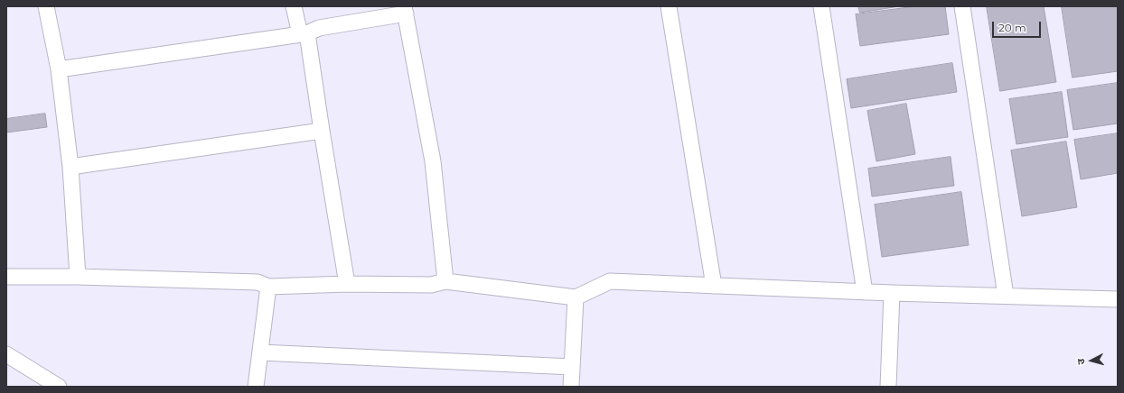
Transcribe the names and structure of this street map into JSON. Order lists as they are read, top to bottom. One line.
{"scale_bar":"20 m","north":"left"}
